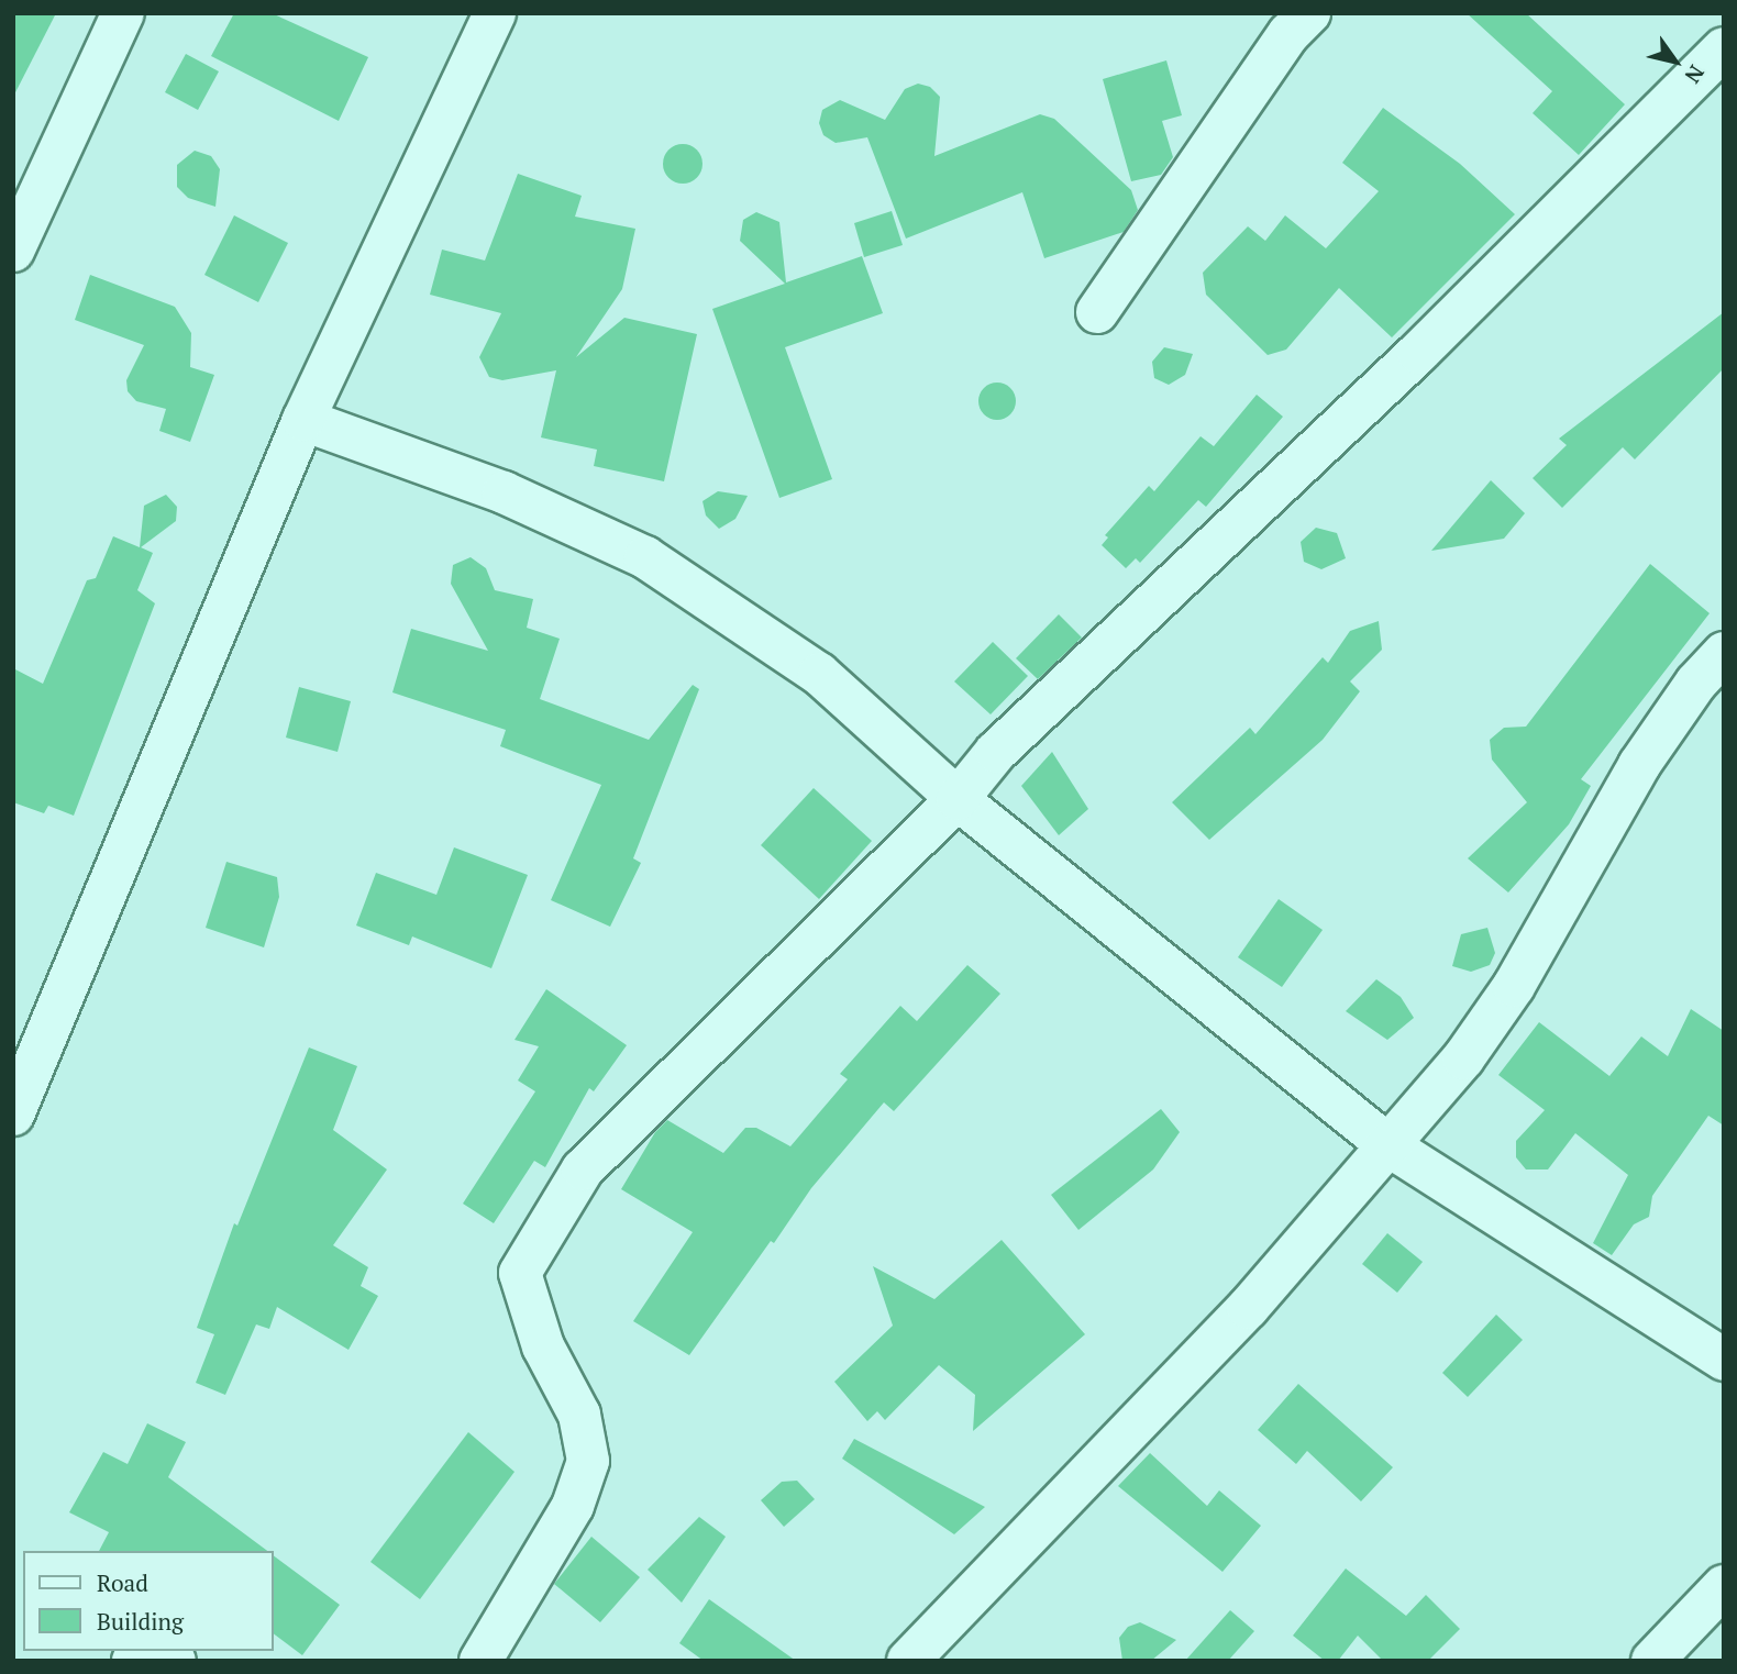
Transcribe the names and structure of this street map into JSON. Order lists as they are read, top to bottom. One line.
{"legend":["Road","Building"],"north":"bottom right"}
